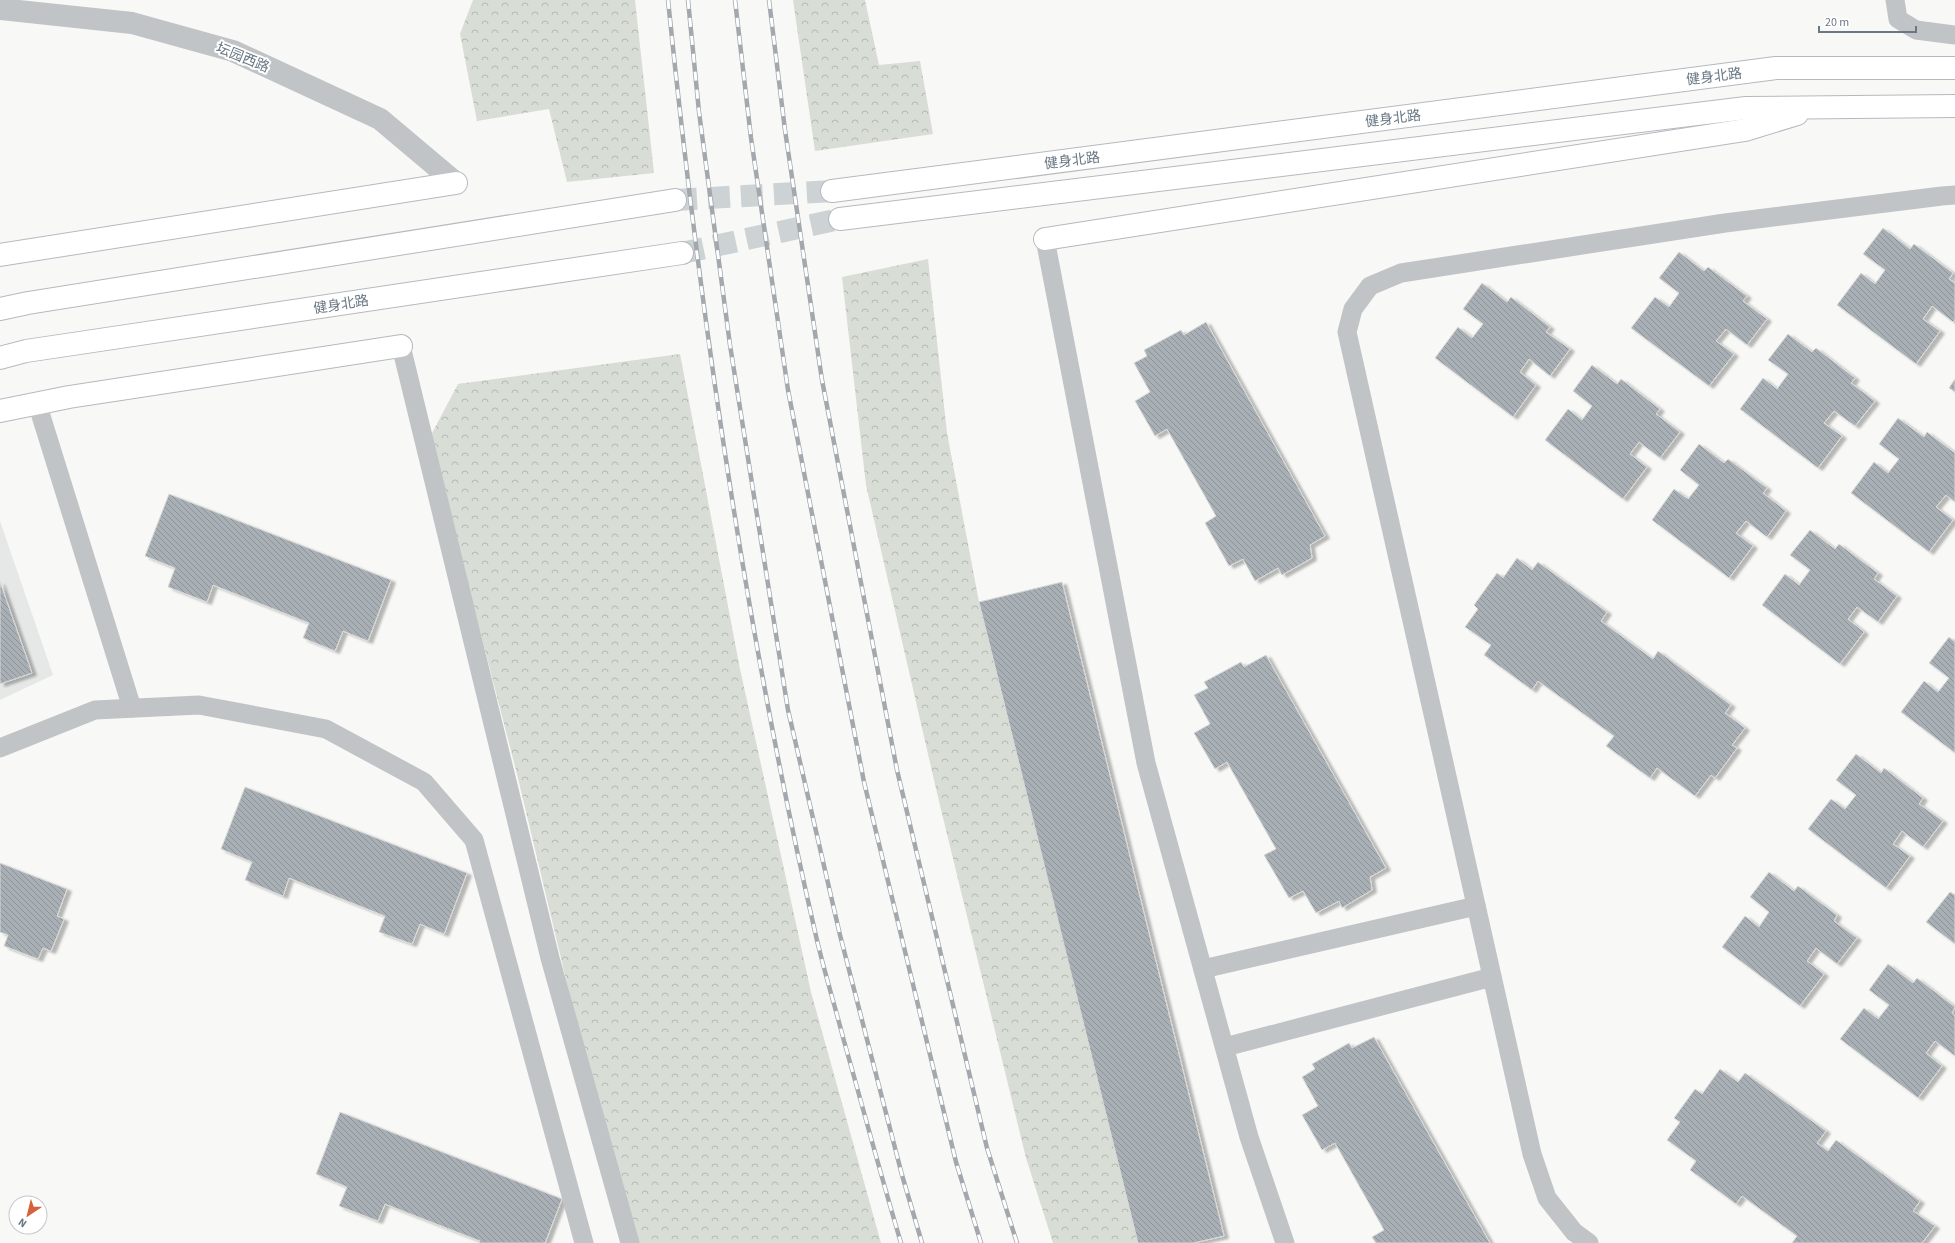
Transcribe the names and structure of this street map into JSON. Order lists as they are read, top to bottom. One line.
{"streets":{"main road":["健身北路"],"street":["坛园西路"]},"scale_bar":"20 m","north":"bottom left"}
